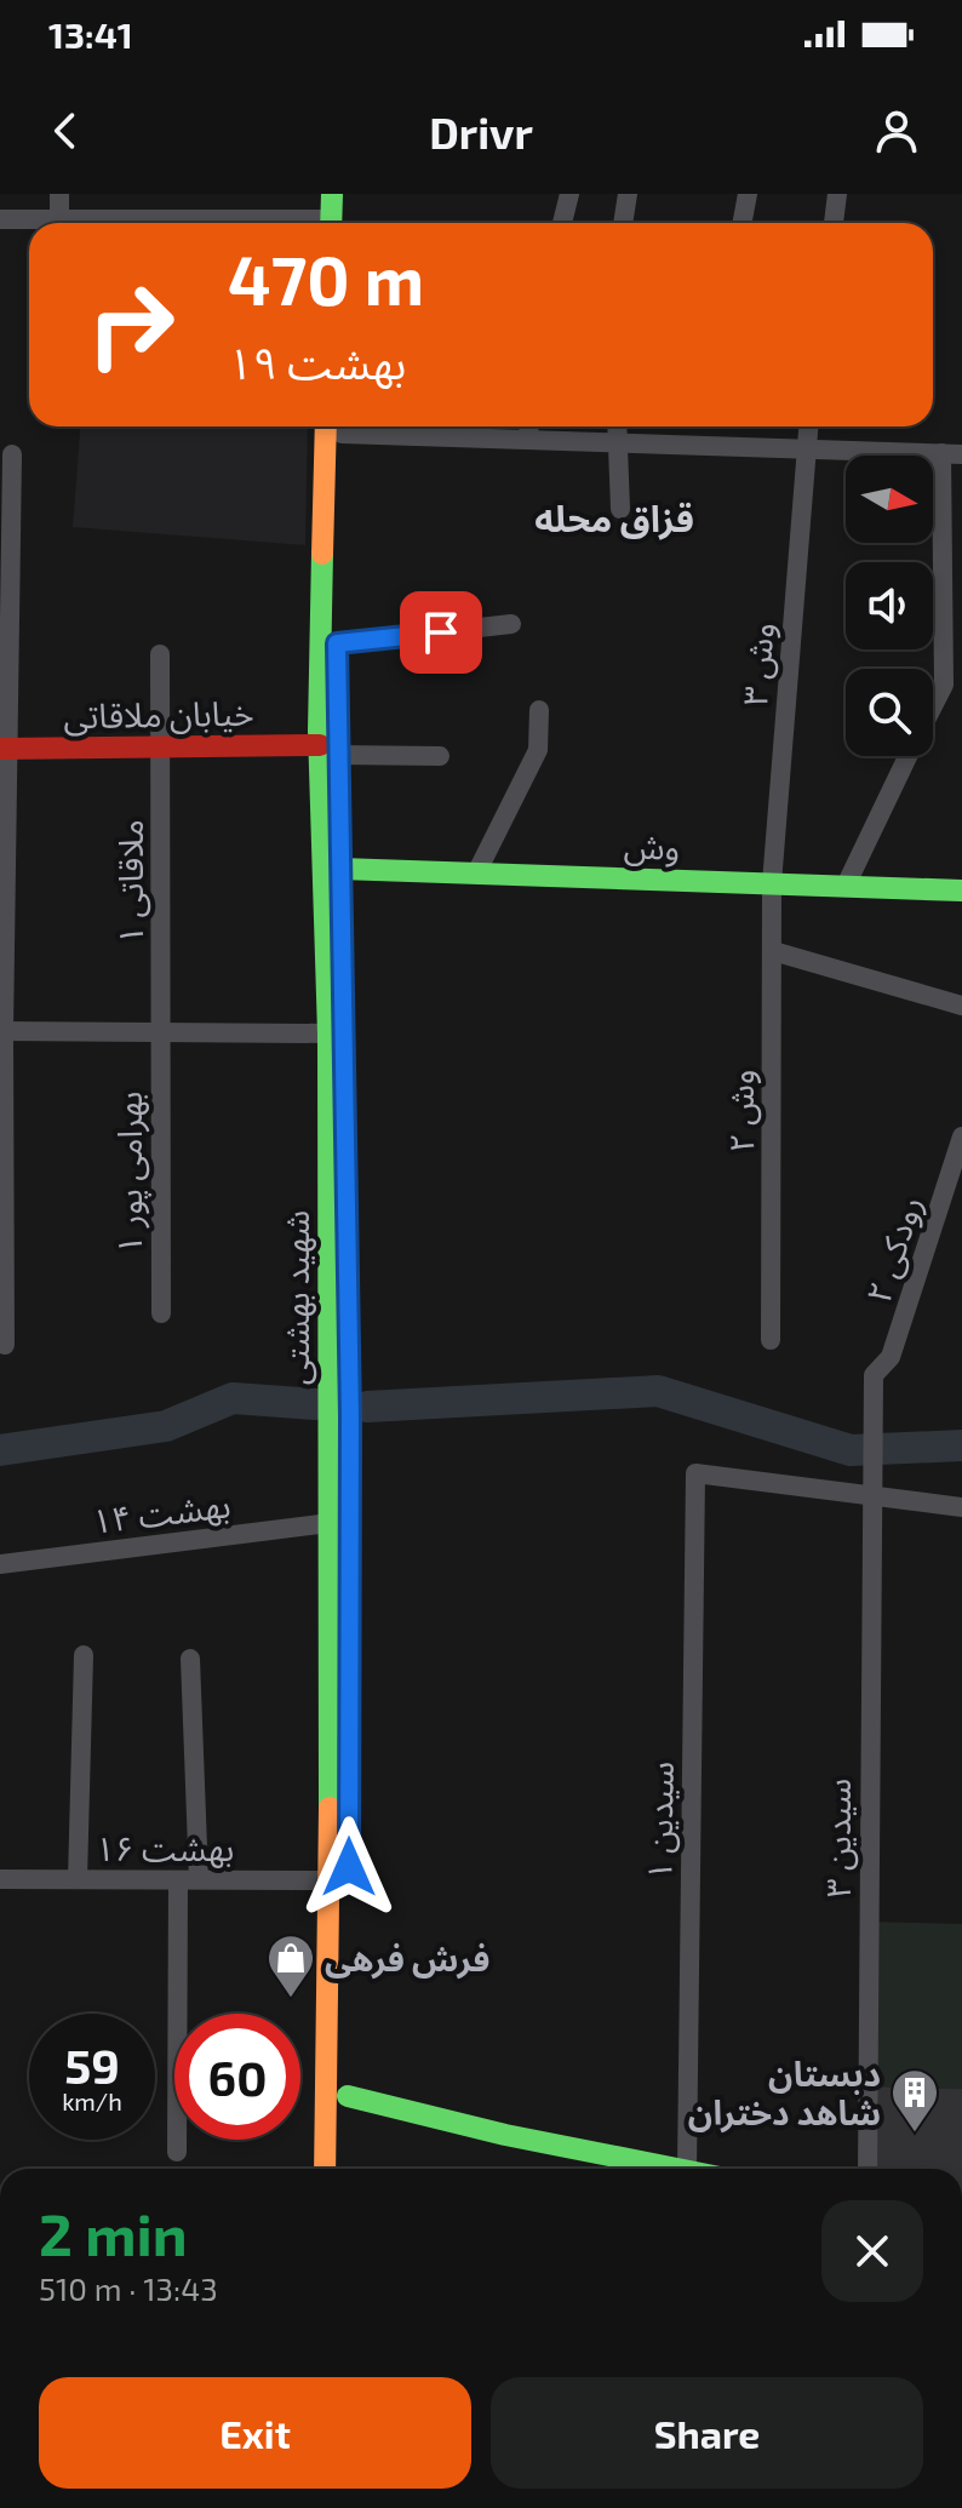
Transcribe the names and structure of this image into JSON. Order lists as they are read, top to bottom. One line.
{"streets":{"main road":["خیابان ملاقاتی","وش","شهید بهشتی"],"street":["وش ۳","ملاقاتی ۱","وش ۲","۱ بهرامی پور","رودکی ۲","بهشت ۱۴","سیدین ۱","سیدین ۳","۱۶ بهشت"]},"crossings":[["وش ۳","وش"],["وش ۳","وش ۲"],["خیابان ملاقاتی","ملاقاتی ۱"],["خیابان ملاقاتی","شهید بهشتی"],["وش","وش ۲"],["وش","شهید بهشتی"],["ملاقاتی ۱","۱ بهرامی پور"],["رودکی ۲","سیدین ۳"],["شهید بهشتی","بهشت ۱۴"],["شهید بهشتی","۱۶ بهشت"],["سیدین ۱","سیدین ۳"]],"districts":["قزاق محله"],"places":{"shop":["فرش فرهی"],"building":["دبستان شاهد دختران"]},"north":"right","page":{"status":"13:41","header":"Drivr","turn":["470 m","بهشت ۱۹"],"speed":"59 km/h","limit":"60","heading":["2 min","510 m · 13:43"],"buttons":["Exit","Share"]}}
